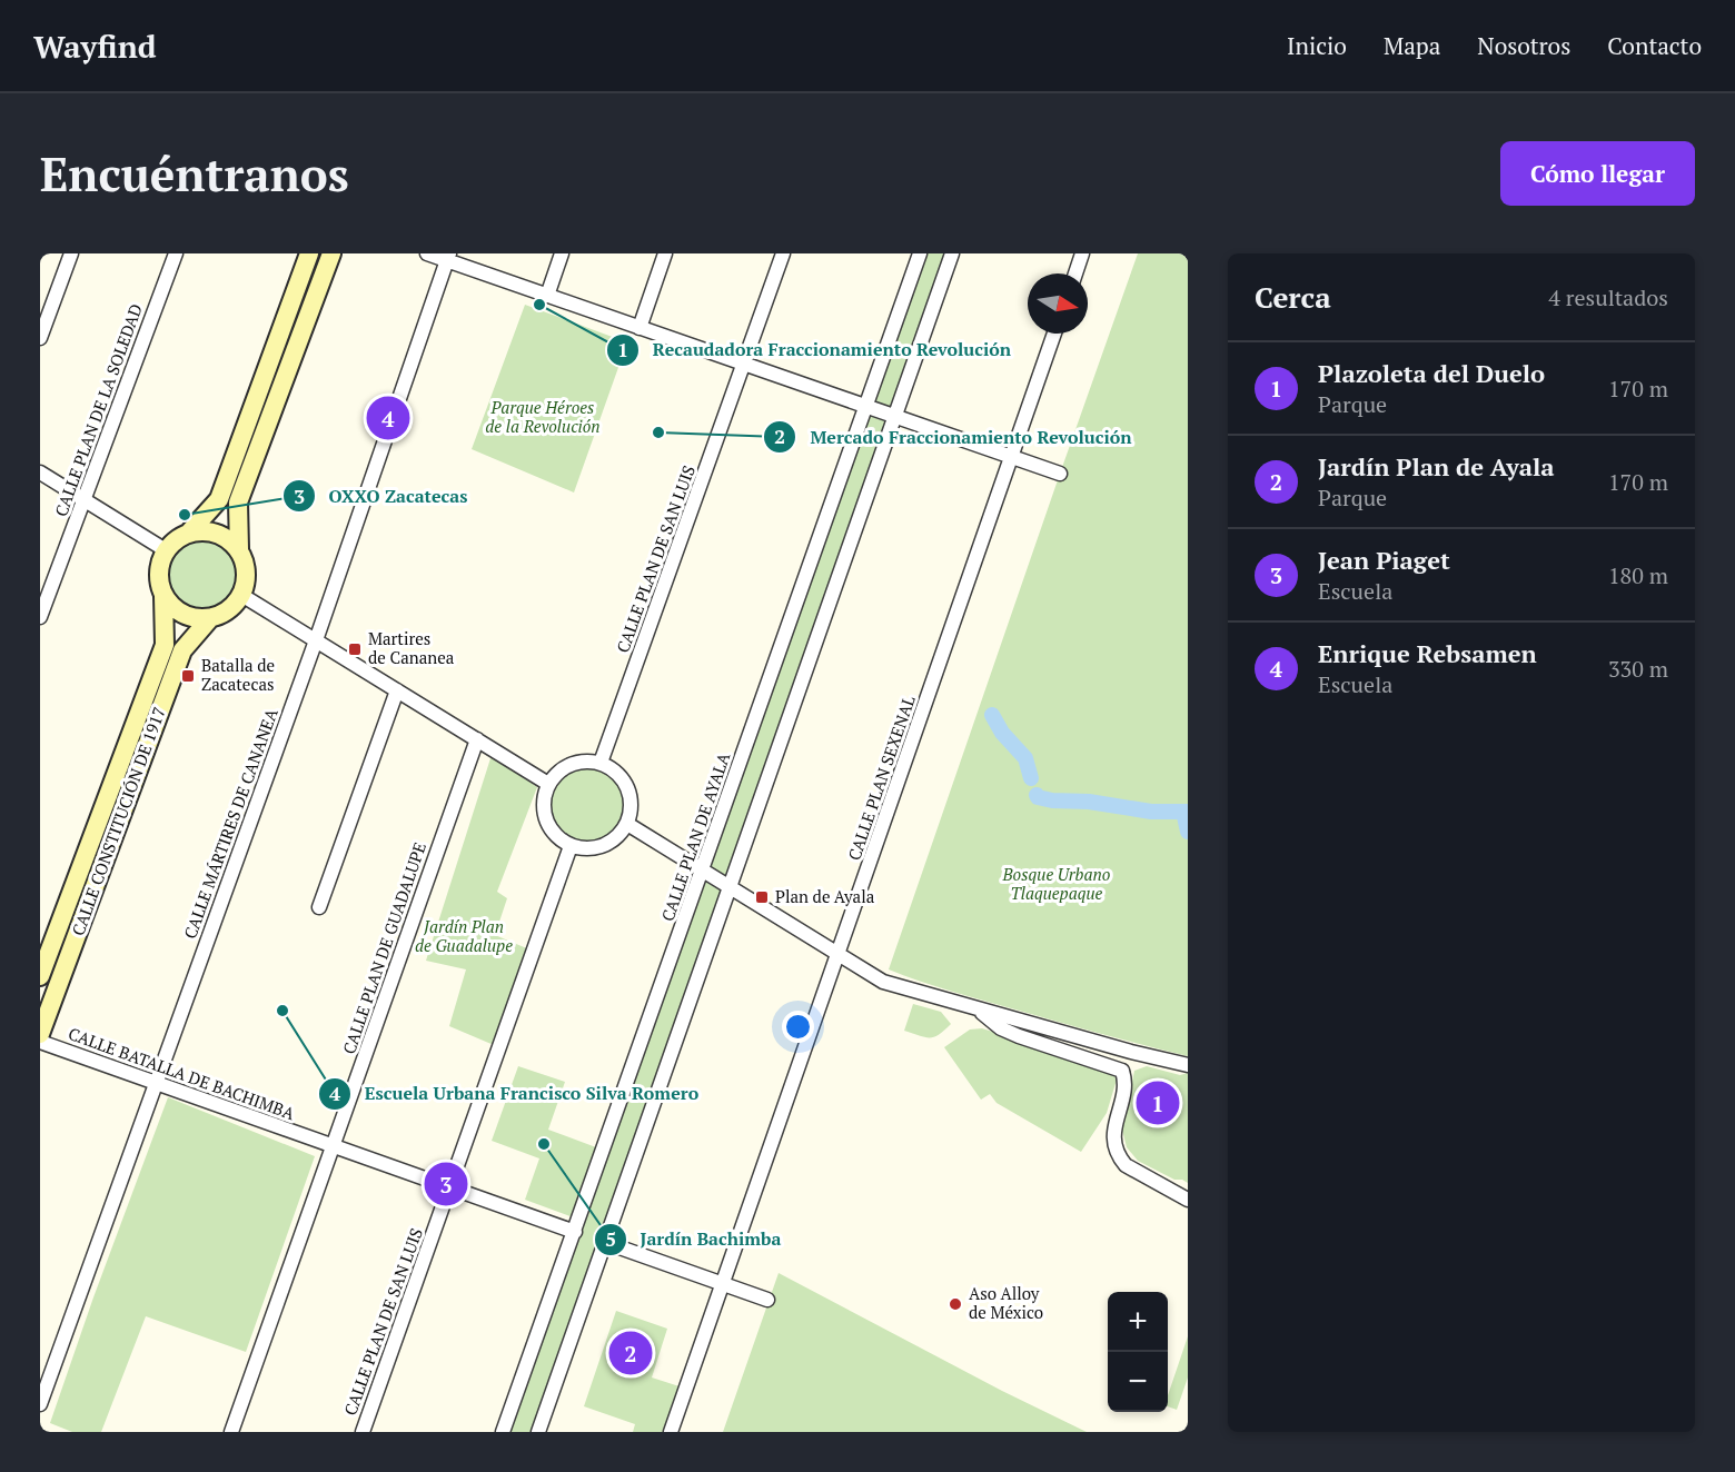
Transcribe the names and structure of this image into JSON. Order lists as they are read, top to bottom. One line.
{"streets":{"street":["CALLE PLAN DE LA SOLEDAD","CALLE PLAN DE SAN LUIS","CALLE PLAN SEXENAL","CALLE CONSTITUCIÓN DE 1917","CALLE MÁRTIRES DE CANANEA","CALLE PLAN DE AYALA","CALLE PLAN DE GUADALUPE","CALLE BATALLA DE BACHIMBA"]},"crossings":[["CALLE PLAN DE SAN LUIS","CALLE BATALLA DE BACHIMBA"],["CALLE MÁRTIRES DE CANANEA","CALLE BATALLA DE BACHIMBA"],["CALLE PLAN DE AYALA","CALLE BATALLA DE BACHIMBA"],["CALLE PLAN DE GUADALUPE","CALLE BATALLA DE BACHIMBA"]],"parks":["Parque Héroes de la Revolución","Bosque Urbano Tlaquepaque","Jardín Plan de Guadalupe"],"places":{"other":["Recaudadora Fraccionamiento Revolución","Mercado Fraccionamiento Revolución","OXXO Zacatecas","Escuela Urbana Francisco Silva Romero","Jardín Bachimba","Aso Alloy de México"],"transit":["Martires de Cananea","Batalla de Zacatecas","Plan de Ayala"]},"north":"right","page":{"header":"Wayfind","nav":["Inicio","Mapa","Nosotros","Contacto"],"buttons":"Cómo llegar","title":"Encuéntranos","heading":["Cerca","4 resultados"],"list":[{"mark":"1","name":"Plazoleta del Duelo","note":"Parque","value":"170 m"},{"mark":"2","name":"Jardín Plan de Ayala","note":"Parque","value":"170 m"},{"mark":"3","name":"Jean Piaget","note":"Escuela","value":"180 m"},{"mark":"4","name":"Enrique Rebsamen","note":"Escuela","value":"330 m"}],"pins":["4","1","3","2"],"map_buttons":["+","−"]}}
